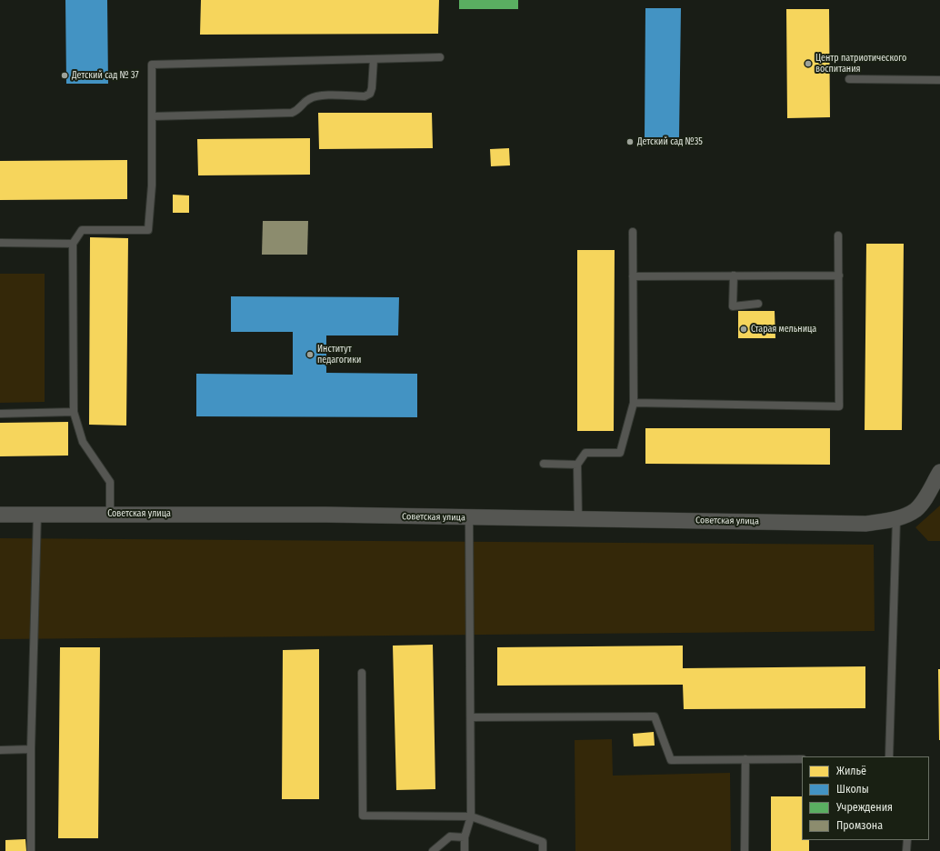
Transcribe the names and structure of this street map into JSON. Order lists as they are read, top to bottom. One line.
{"streets":{"street":["Советская улица"]},"places":["Центр патриотического воспитания","Детский сад № 37","Детский сад №35","Старая мельница","Институт педагогики"],"legend":["Жильё","Школы","Учреждения","Промзона"]}
